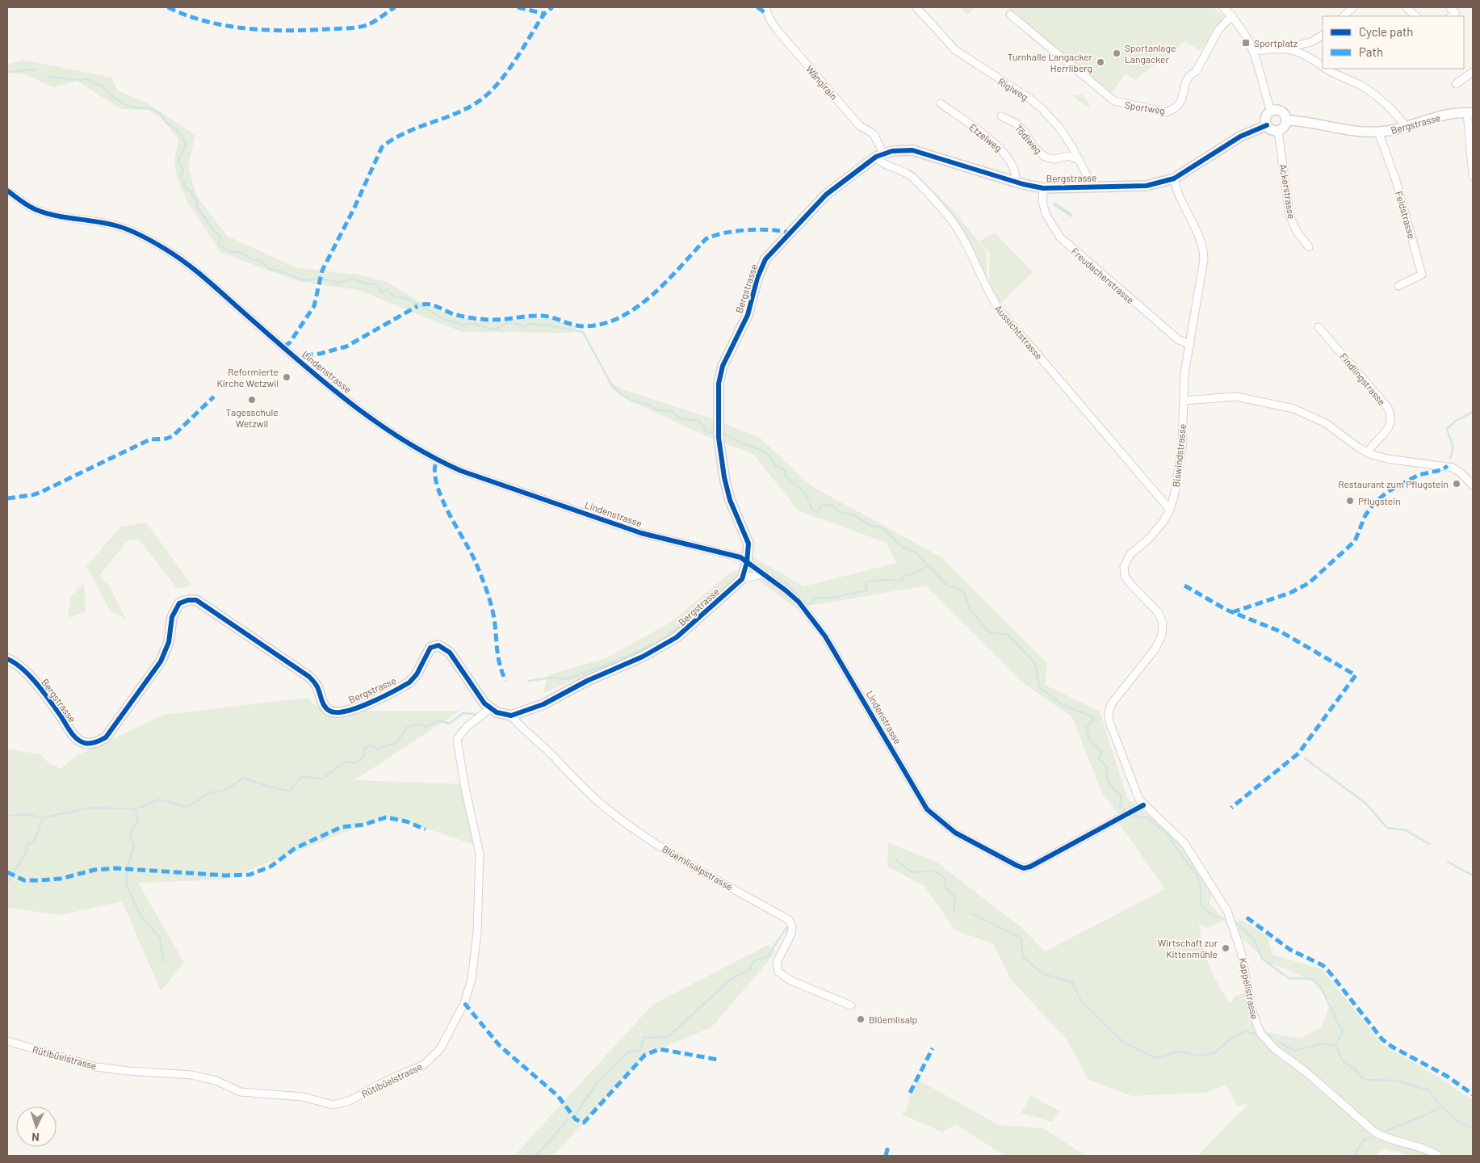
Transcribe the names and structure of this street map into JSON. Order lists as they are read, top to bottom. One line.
{"streets":{"street":["Wängirain","Rigiweg","Sportweg","Bergstrasse","Etzelweg","Tödiweg","Ackerstrasse","Feldstrasse","Freudacherstrasse","Aussichtstrasse","Lindenstrasse","Findlingstrasse","Biswindstrasse","Blüemlisalpstrasse","Kappelistrasse","Rütibüelstrasse"]},"crossings":[["Wängirain","Bergstrasse"],["Wängirain","Aussichtstrasse"],["Rigiweg","Bergstrasse"],["Rigiweg","Tödiweg"],["Bergstrasse","Etzelweg"],["Bergstrasse","Ackerstrasse"],["Bergstrasse","Feldstrasse"],["Bergstrasse","Freudacherstrasse"],["Bergstrasse","Aussichtstrasse"],["Bergstrasse","Lindenstrasse"],["Bergstrasse","Biswindstrasse"],["Bergstrasse","Blüemlisalpstrasse"],["Bergstrasse","Rütibüelstrasse"],["Freudacherstrasse","Biswindstrasse"],["Aussichtstrasse","Biswindstrasse"],["Lindenstrasse","Biswindstrasse"],["Lindenstrasse","Kappelistrasse"],["Biswindstrasse","Kappelistrasse"]],"places":{"transit":["Sportplatz"],"other":["Sportanlage Langacker","Turnhalle Langacker Herrliberg","Reformierte Kirche Wetzwil","Tagesschule Wetzwil","Restaurant zum Pflugstein","Pflugstein","Wirtschaft zur Kittenmühle","Blüemlisalp"]},"legend":["Cycle path","Path"],"north":"bottom"}
